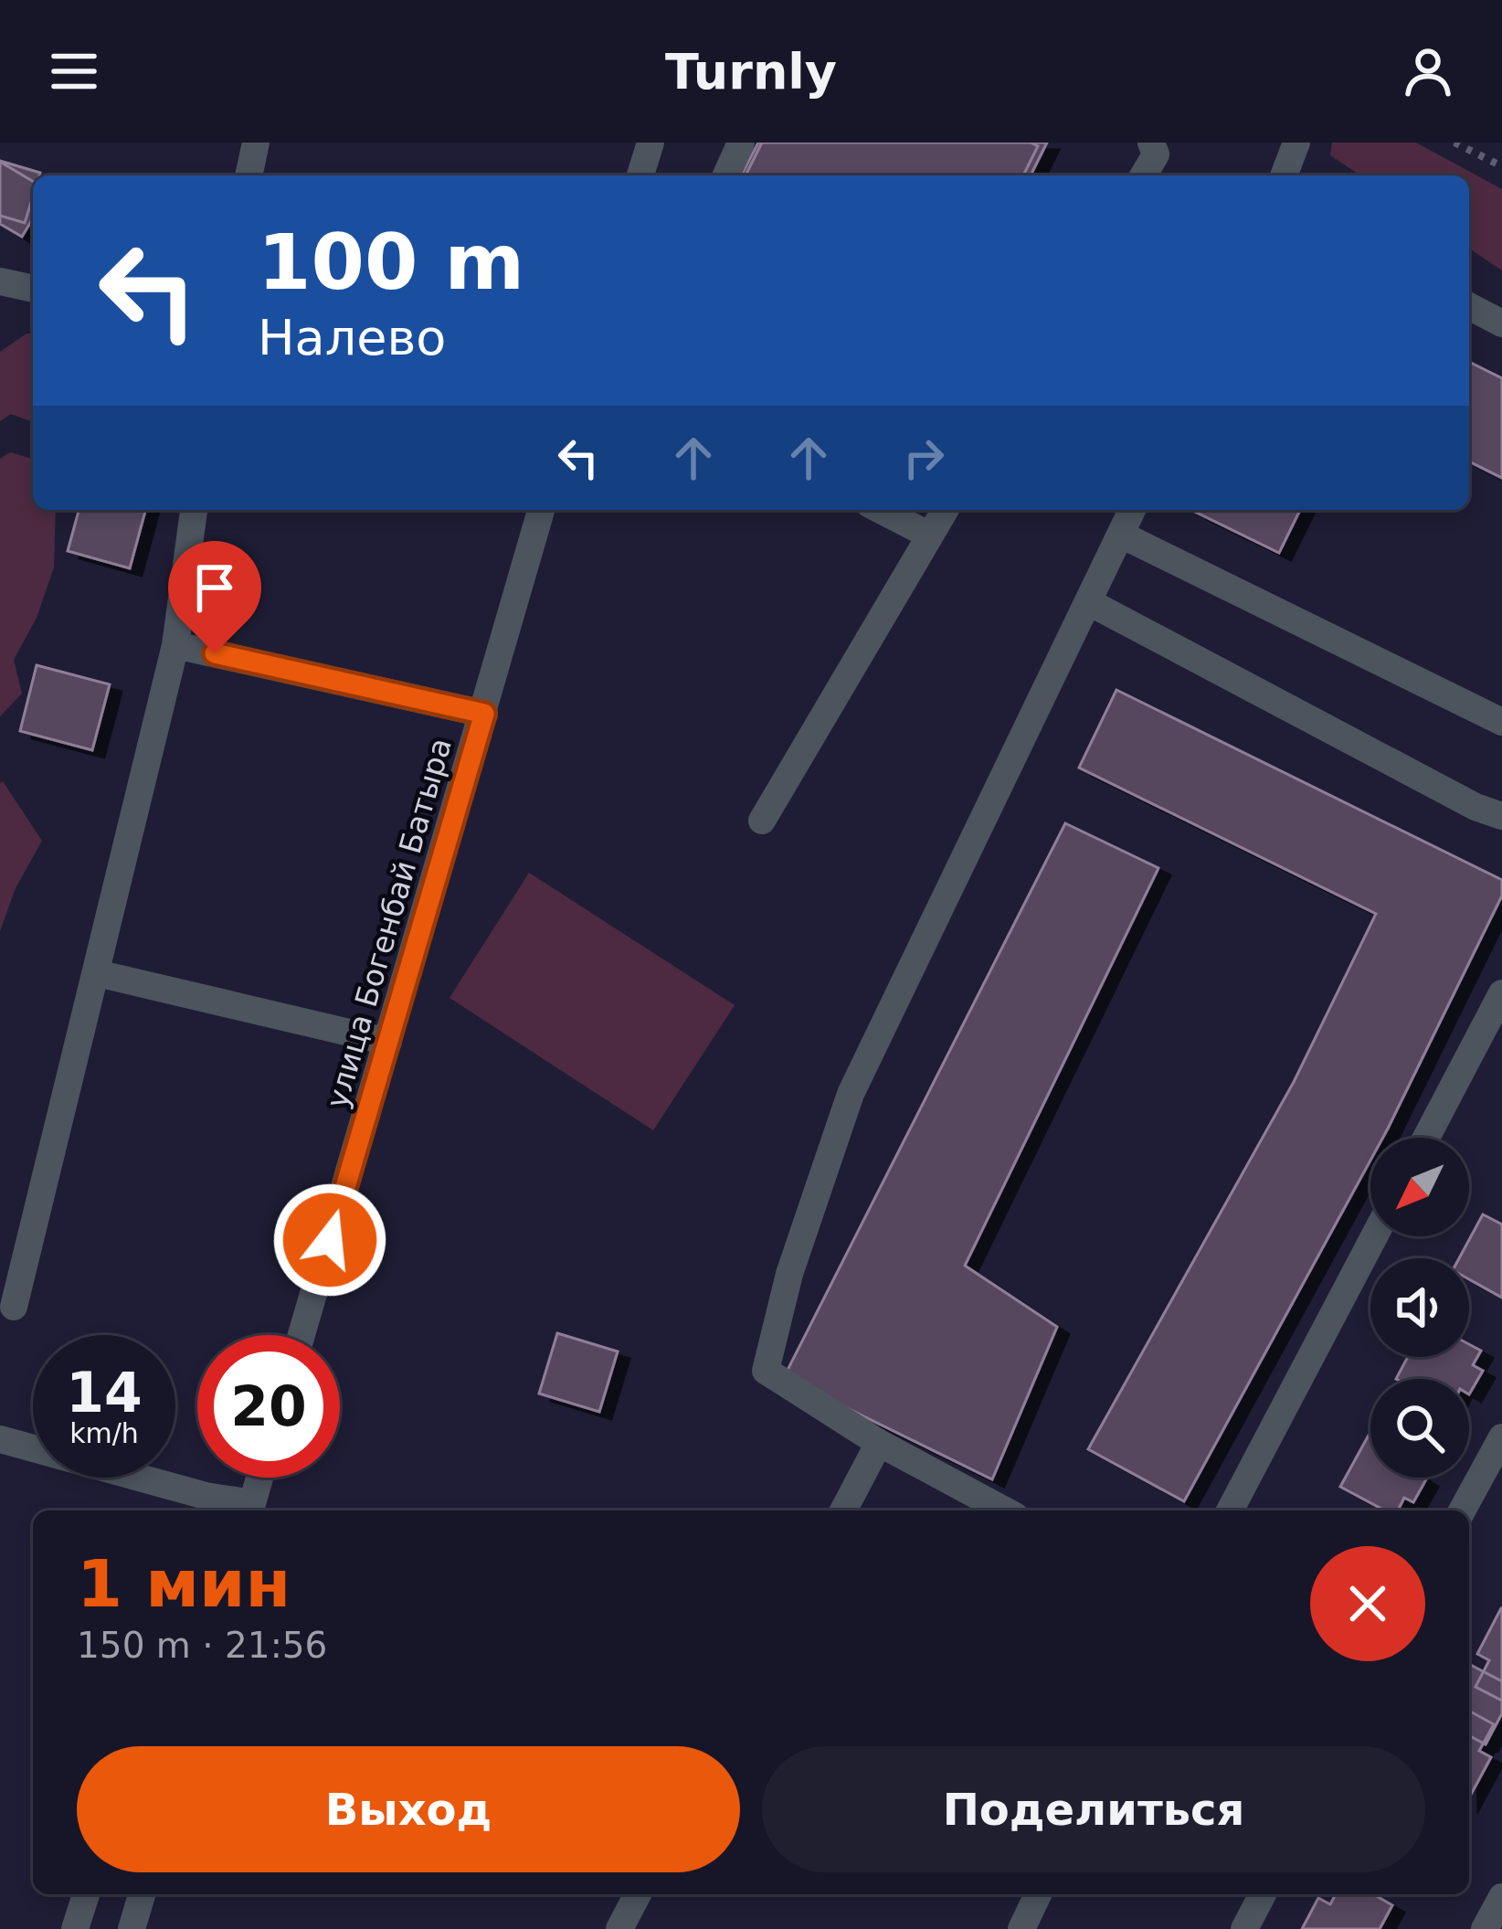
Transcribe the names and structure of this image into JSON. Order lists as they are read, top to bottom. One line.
{"streets":{"street":["улица Богенбай Батыра"]},"north":"bottom left","page":{"header":"Turnly","turn":["100 m","Налево"],"speed":"14 km/h","limit":"20","heading":["1 мин","150 m · 21:56"],"buttons":["Выход","Поделиться"]}}
